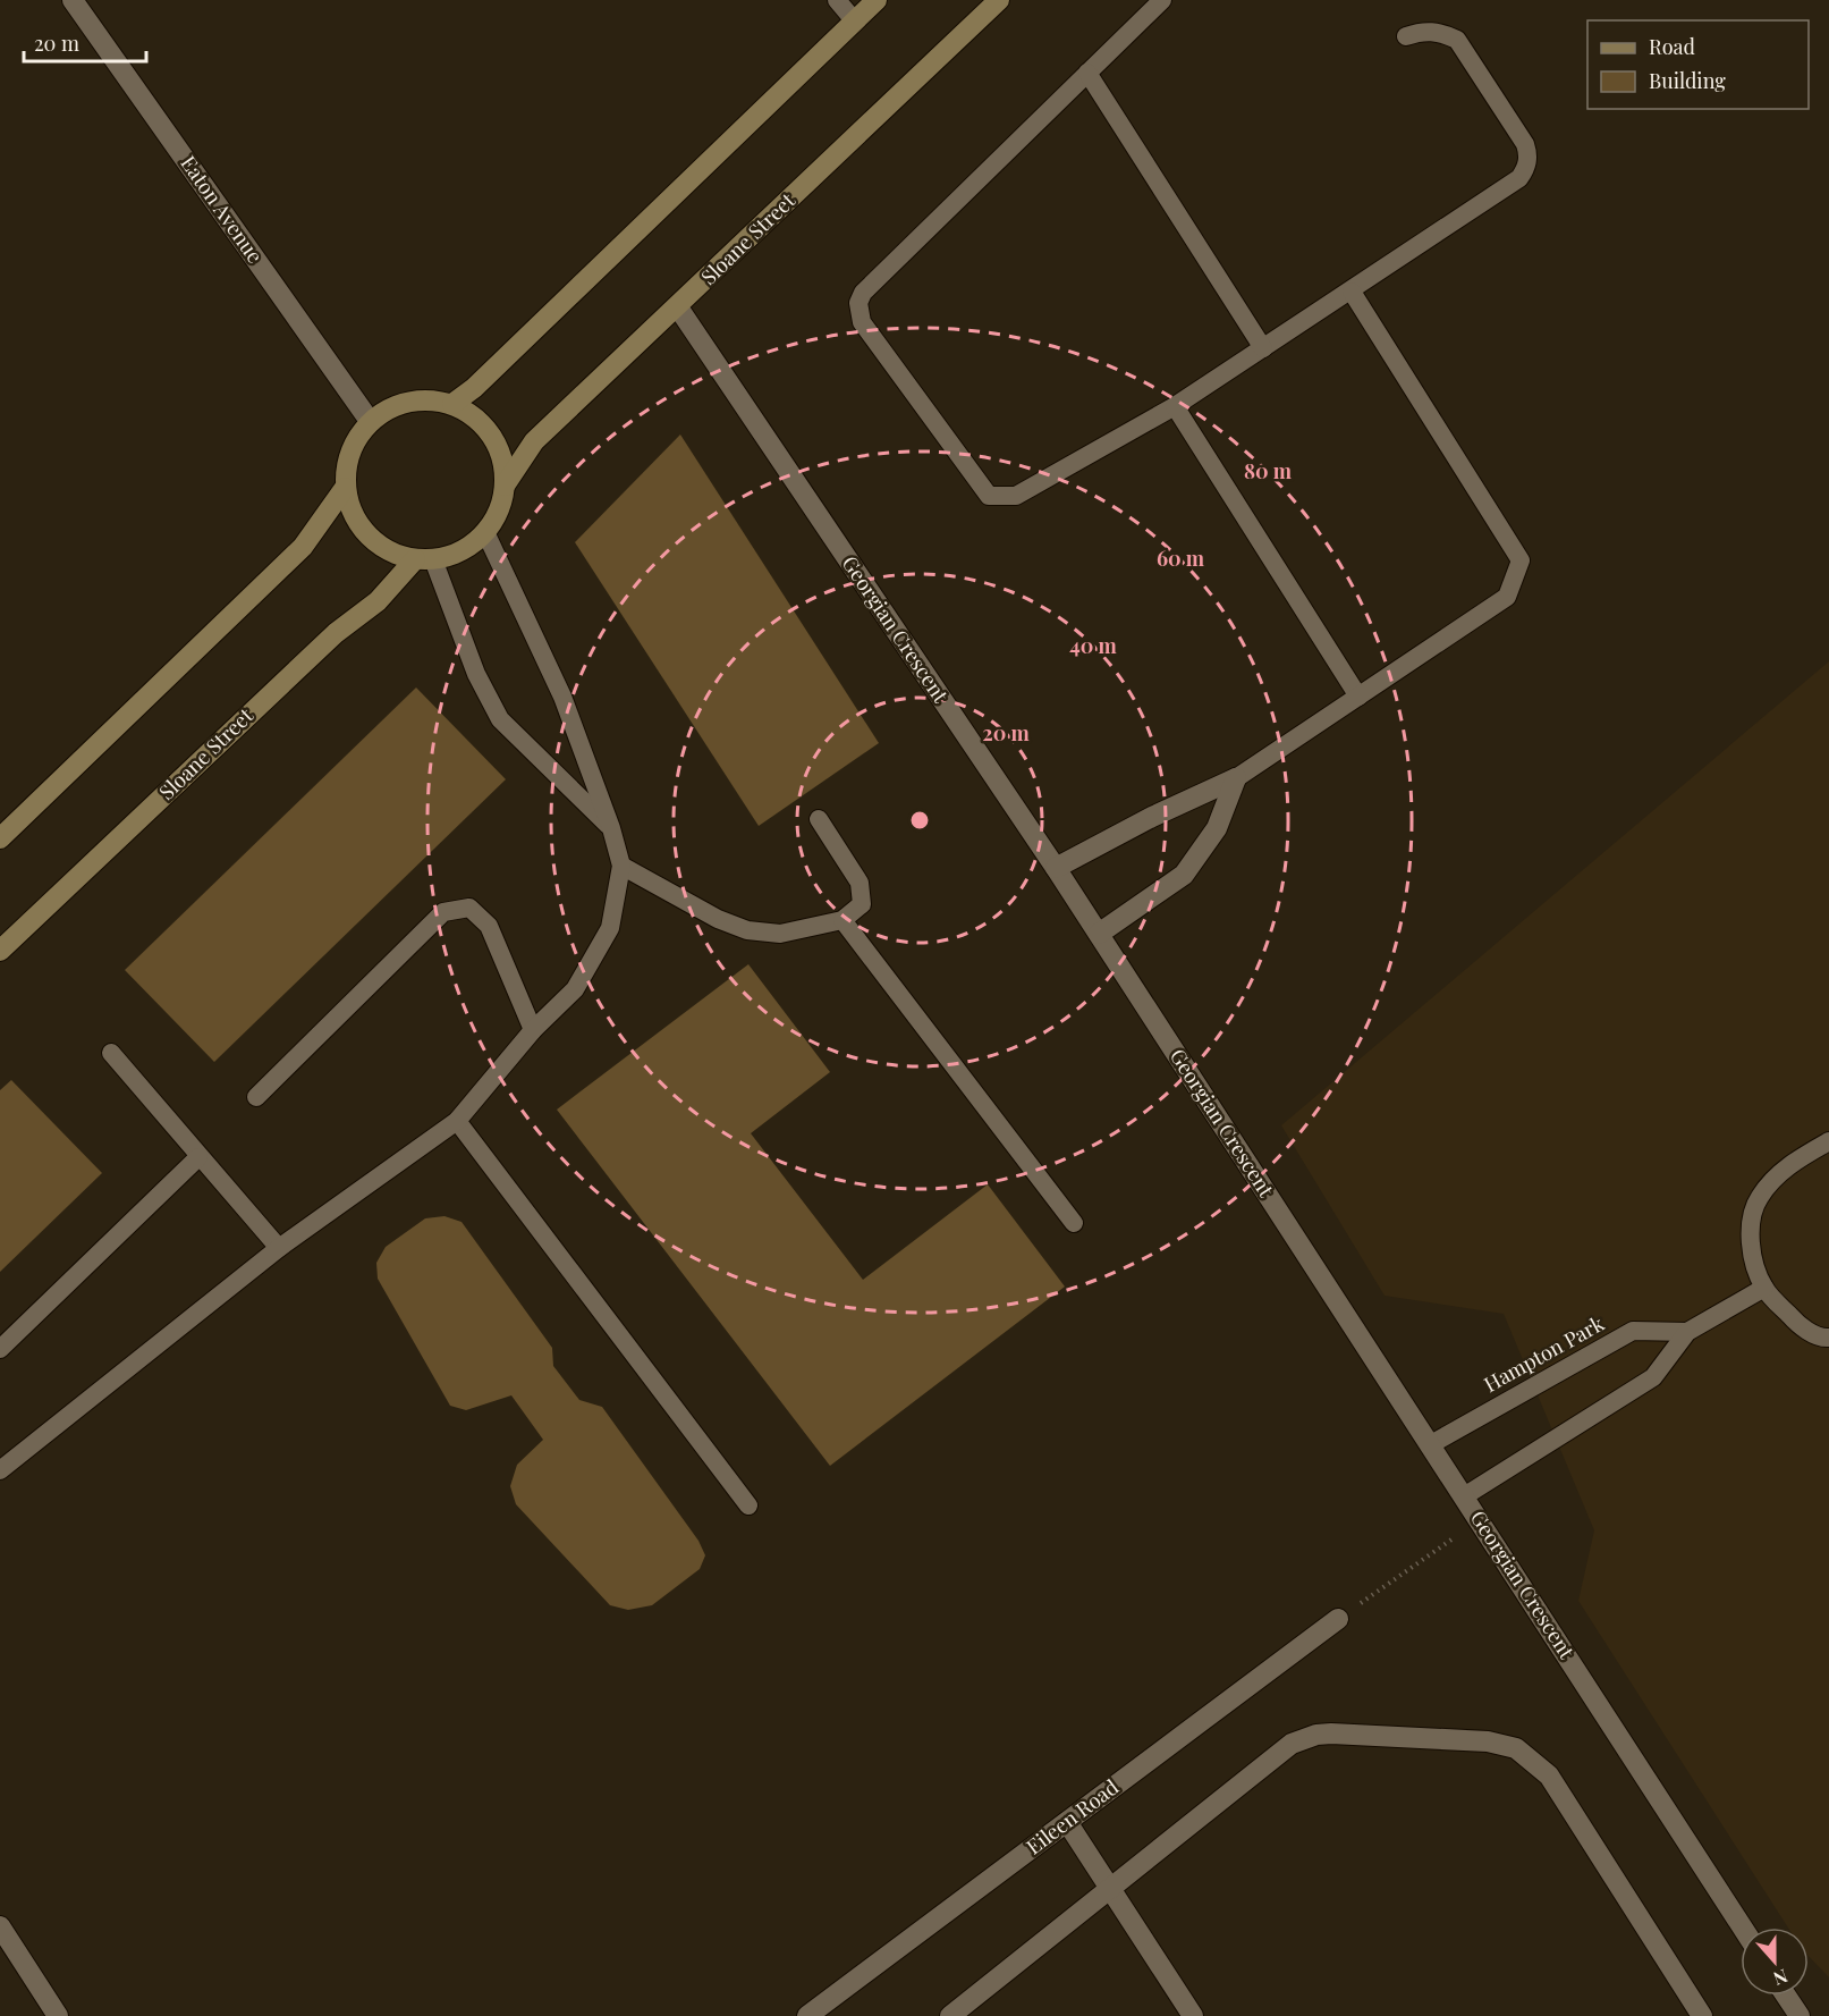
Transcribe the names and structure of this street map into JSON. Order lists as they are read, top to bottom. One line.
{"streets":{"street":["Eaton Avenue","Sloane Street","Georgian Crescent","Eileen Road"],"lane":["Hampton Park"]},"crossings":[["Eaton Avenue","Sloane Street"],["Sloane Street","Georgian Crescent"],["Georgian Crescent","Hampton Park"]],"legend":["Road","Building"],"scale_bar":"20 m","north":"bottom","rings":["80 m","60 m","40 m","20 m"]}
